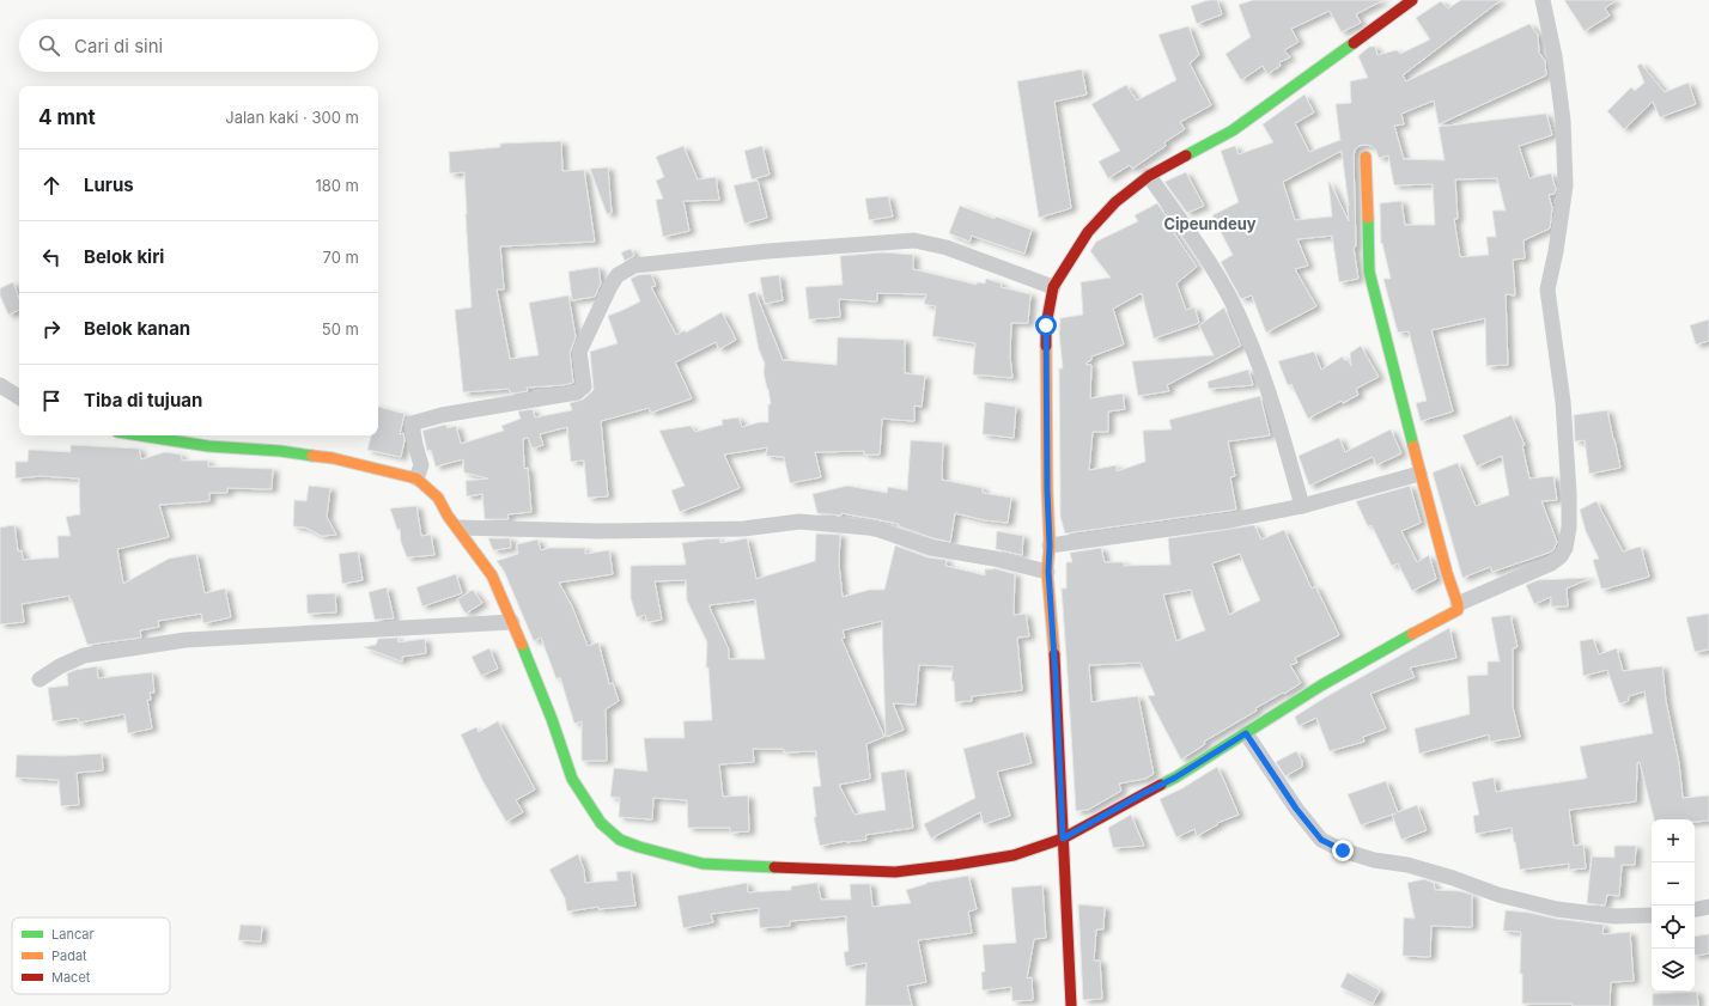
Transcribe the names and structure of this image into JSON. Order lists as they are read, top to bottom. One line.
{"districts":["Cipeundeuy"],"legend":["Lancar","Padat","Macet"],"page":{"search":"Cari di sini","heading":["4 mnt","Jalan kaki · 300 m"],"list":[["Lurus","180 m"],["Belok kiri","70 m"],["Belok kanan","50 m"],"Tiba di tujuan"],"map_buttons":["+","−"]}}
